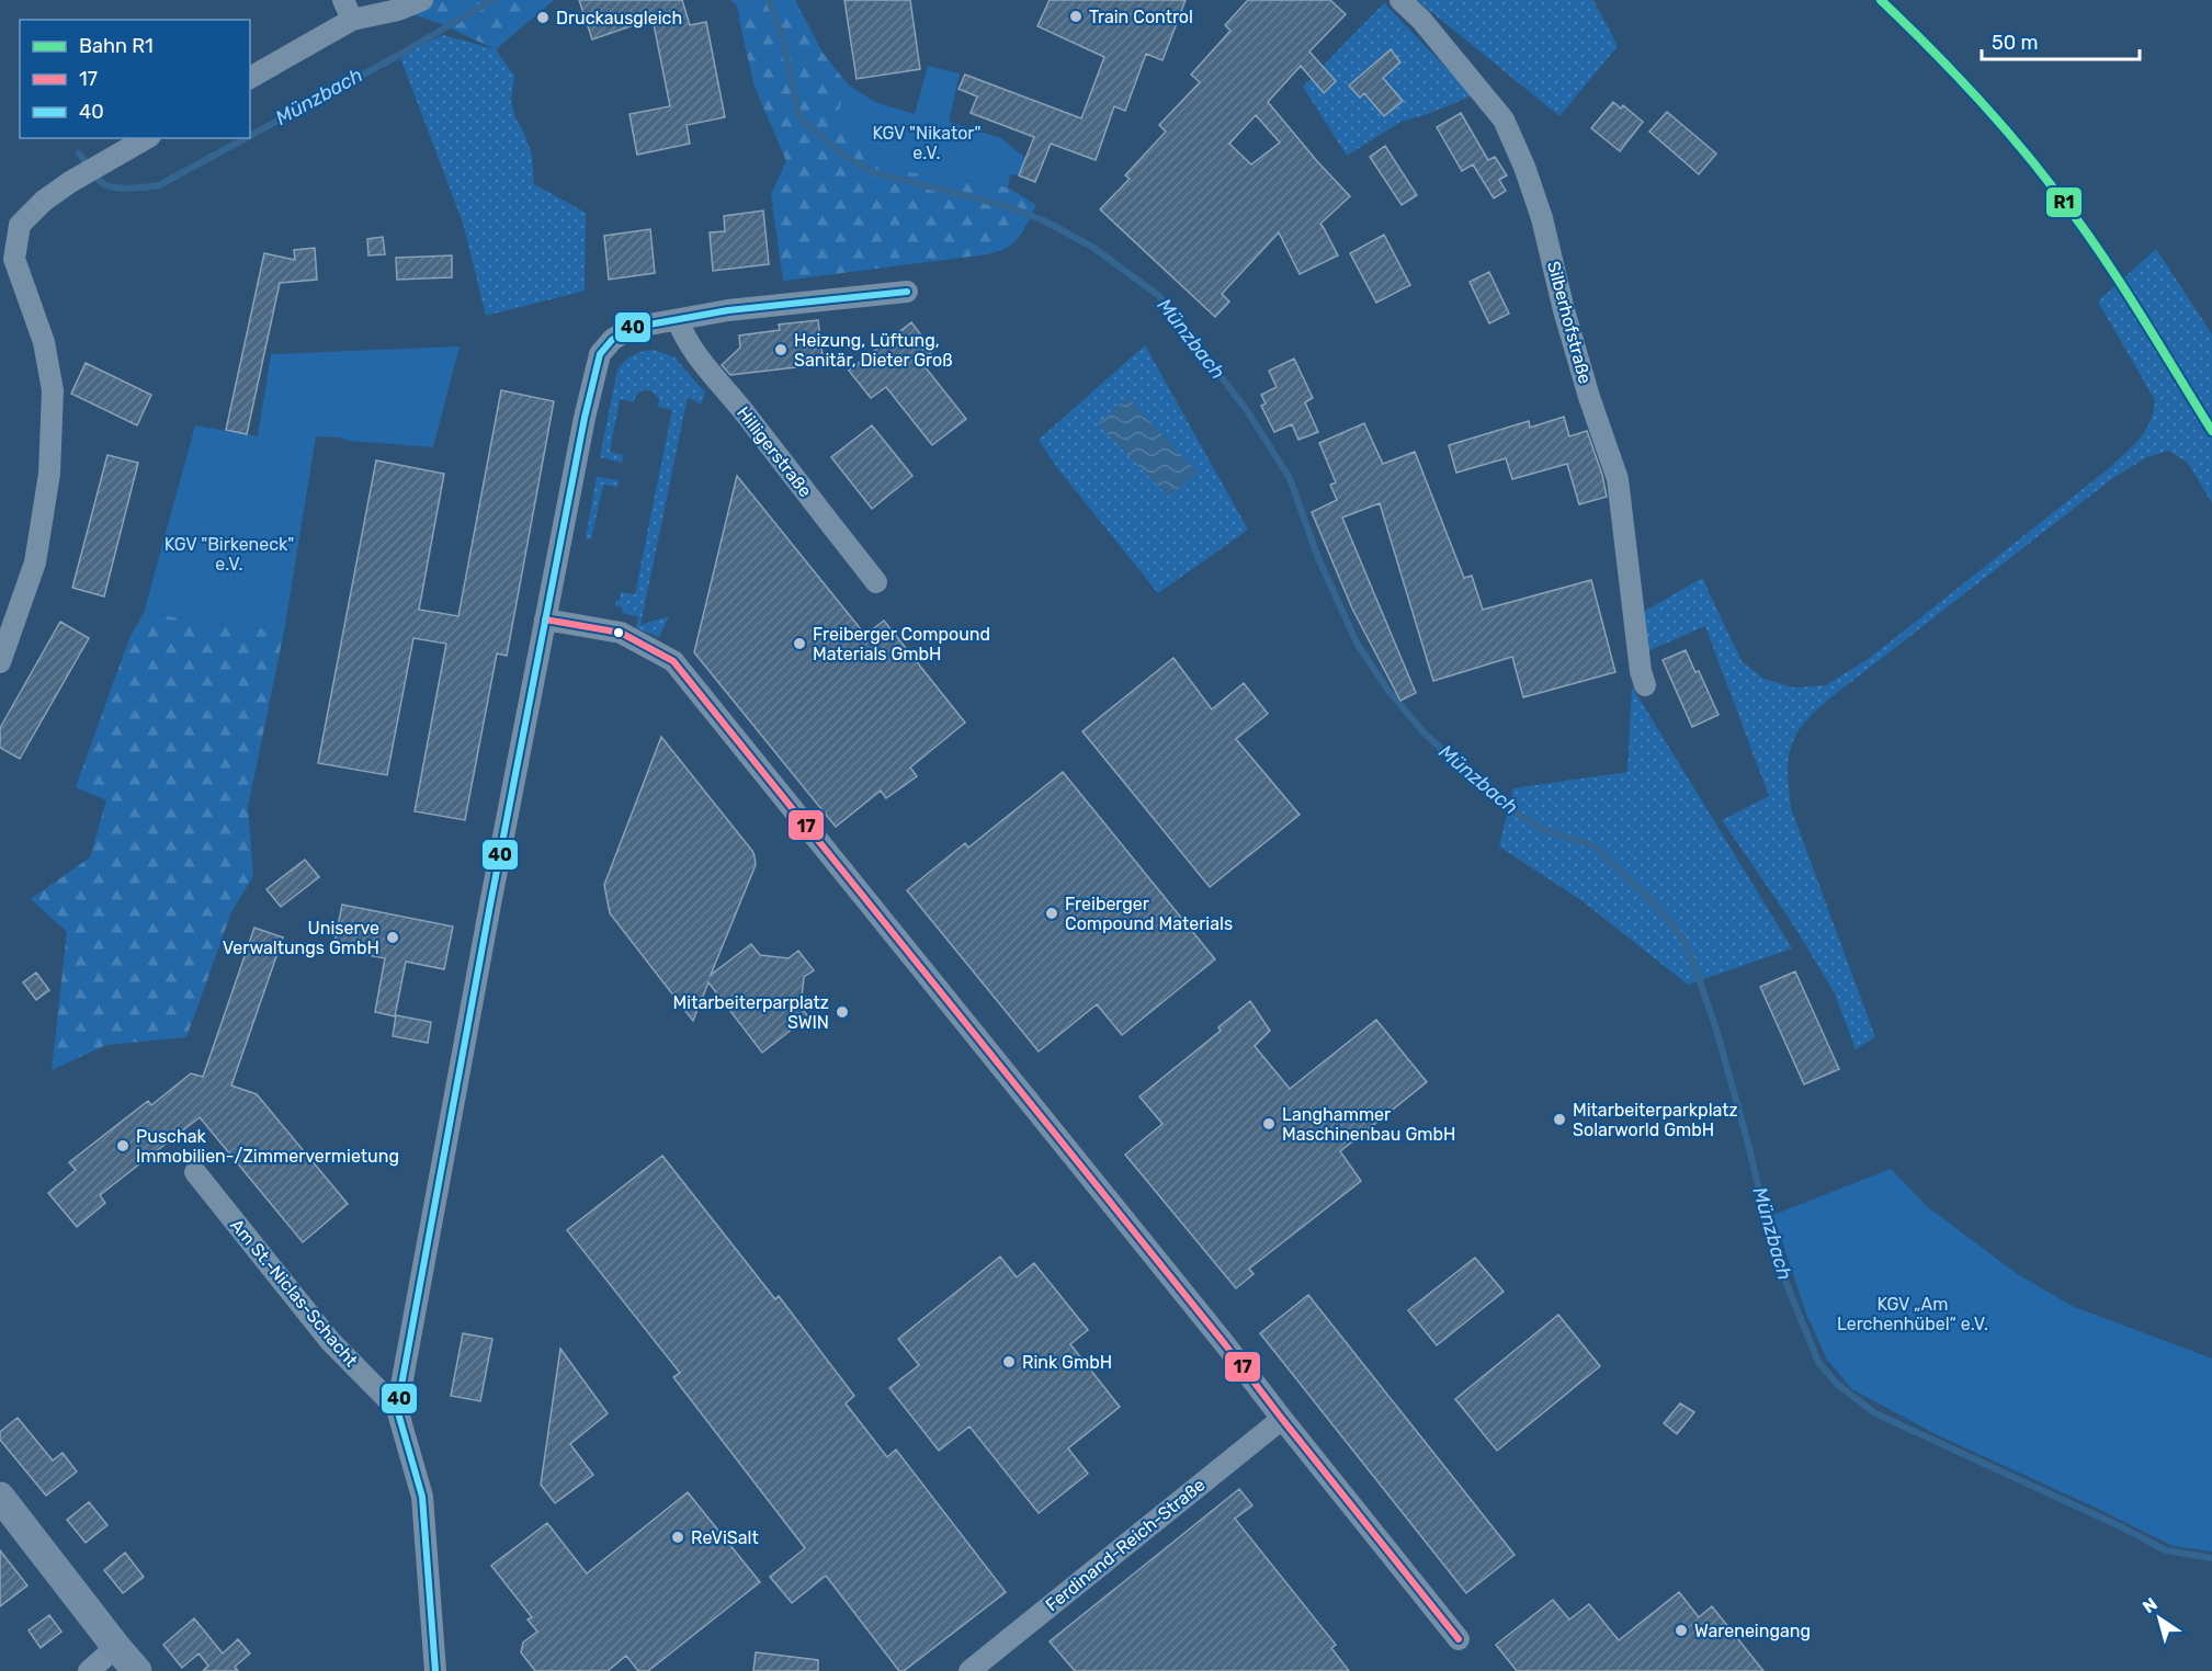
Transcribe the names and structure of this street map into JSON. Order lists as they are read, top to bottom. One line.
{"streets":{"street":["Silberhofstraße","Hilligerstraße","Am St.-Niclas-Schacht","Ferdinand-Reich-Straße"]},"crossings":[["Hilligerstraße","Am St.-Niclas-Schacht"]],"water":["Münzbach"],"parks":["KGV \"Nikator\" e.V.","KGV \"Birkeneck\" e.V.","KGV „Am Lerchenhübel“ e.V."],"places":["Train Control","Druckausgleich","Heizung, Lüftung, Sanitär, Dieter Groß","Freiberger Compound Materials GmbH","Freiberger Compound Materials","Uniserve Verwaltungs GmbH","Mitarbeiterparplatz SWIN","Mitarbeiterparkplatz Solarworld GmbH","Langhammer Maschinenbau GmbH","Puschak Immobilien-/Zimmervermietung","Rink GmbH","ReViSalt","Wareneingang"],"lines":["rail line R1","transit line 40","transit line 17"],"legend":["Bahn R1","17","40"],"scale_bar":"50 m","north":"top left"}
